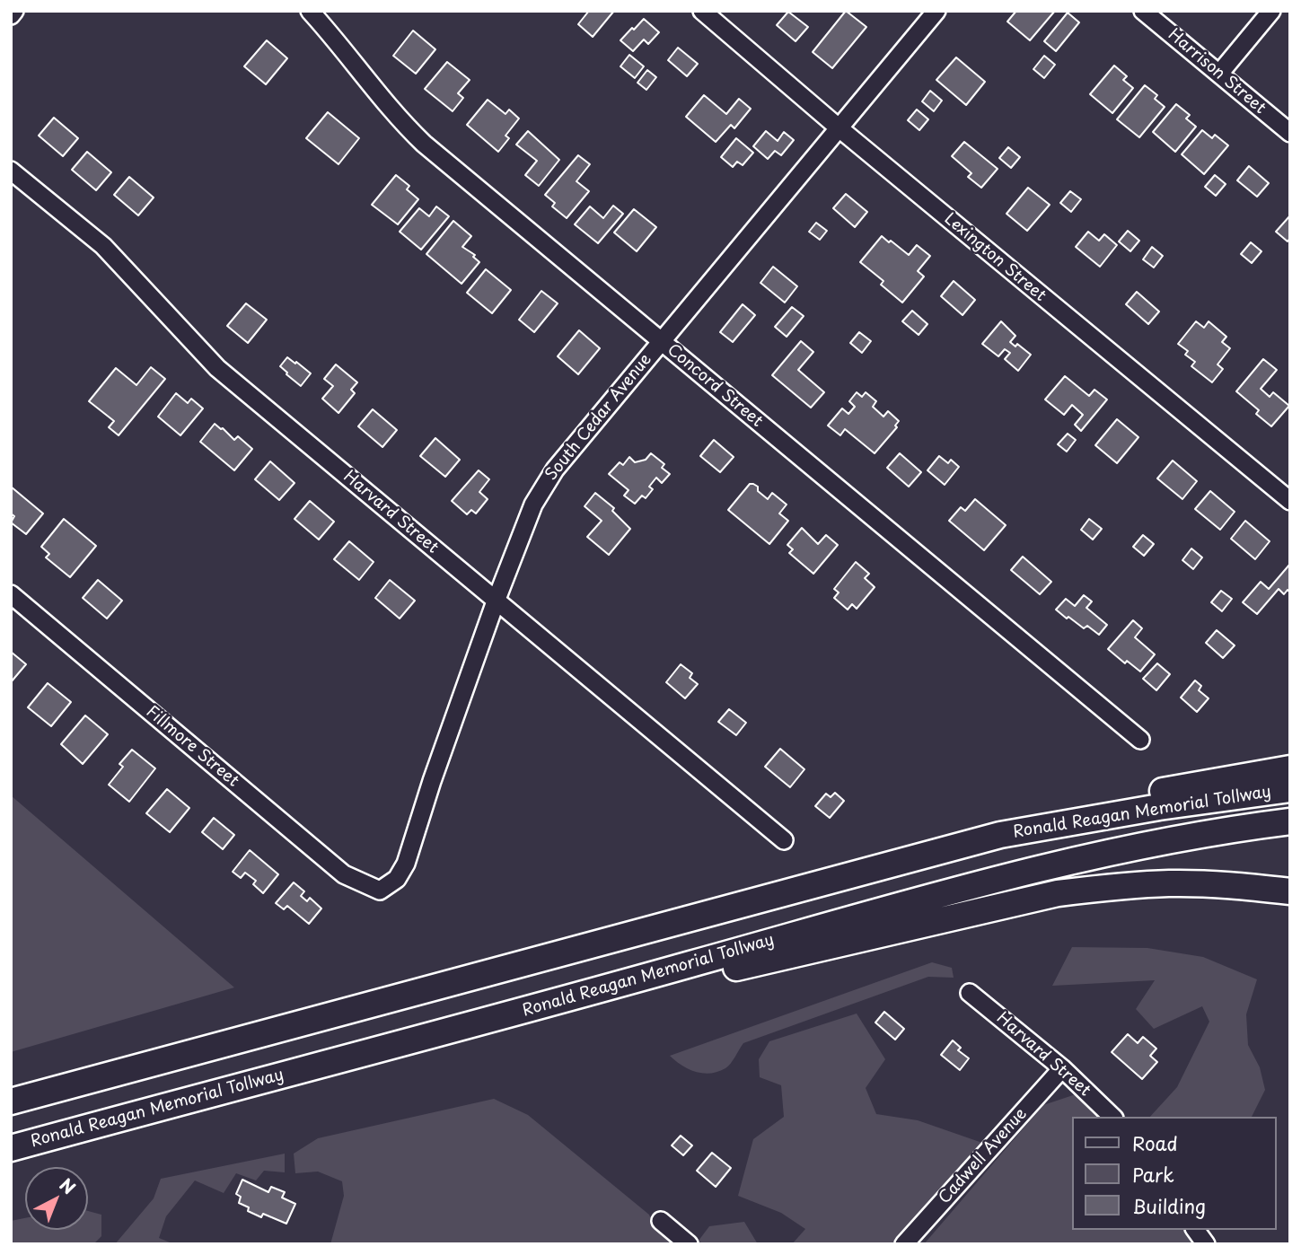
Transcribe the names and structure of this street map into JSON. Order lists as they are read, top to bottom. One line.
{"streets":{"highway":["Ronald Reagan Memorial Tollway"],"street":["Harrison Street","Lexington Street","Concord Street","South Cedar Avenue","Harvard Street","Fillmore Street","Cadwell Avenue"]},"crossings":[["Lexington Street","South Cedar Avenue"],["Concord Street","South Cedar Avenue"],["South Cedar Avenue","Harvard Street"],["South Cedar Avenue","Fillmore Street"],["Harvard Street","Cadwell Avenue"]],"legend":["Road","Park","Building"],"north":"top right"}
